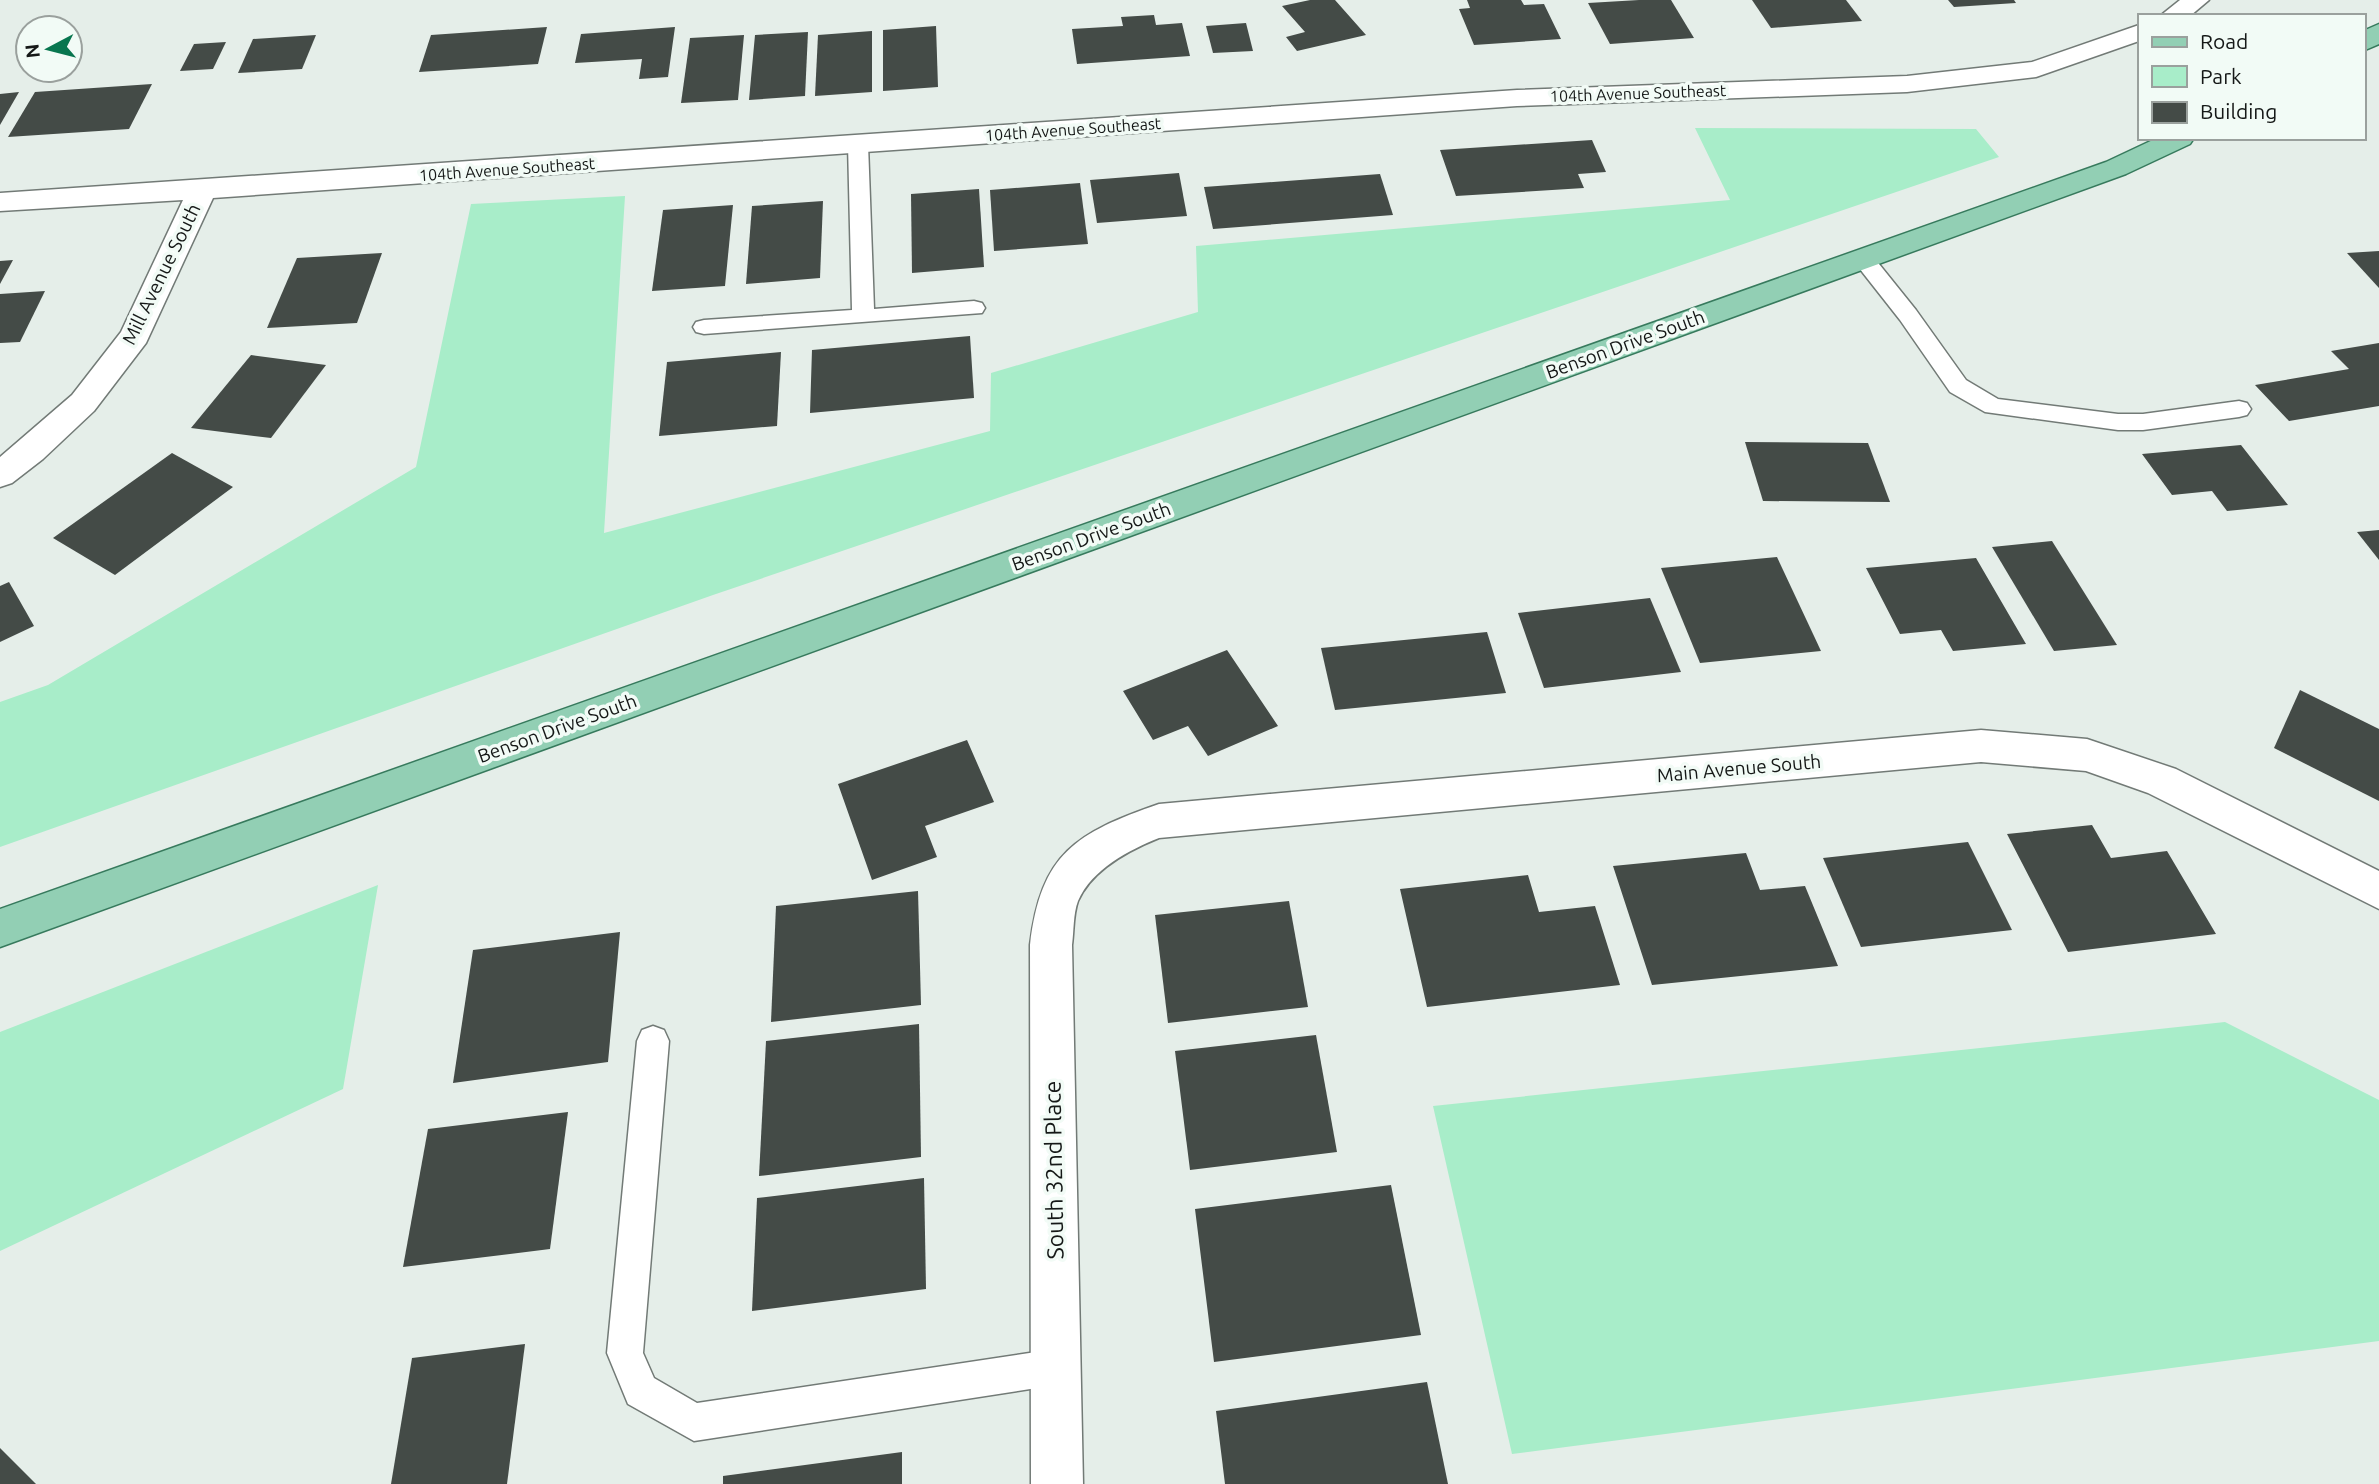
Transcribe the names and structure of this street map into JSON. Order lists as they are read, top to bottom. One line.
{"streets":{"main road":["Benson Drive South"],"street":["104th Avenue Southeast","Mill Avenue South","Main Avenue South","South 32nd Place"]},"crossings":[["104th Avenue Southeast","Mill Avenue South"],["Main Avenue South","South 32nd Place"]],"legend":["Road","Park","Building"],"north":"left"}
